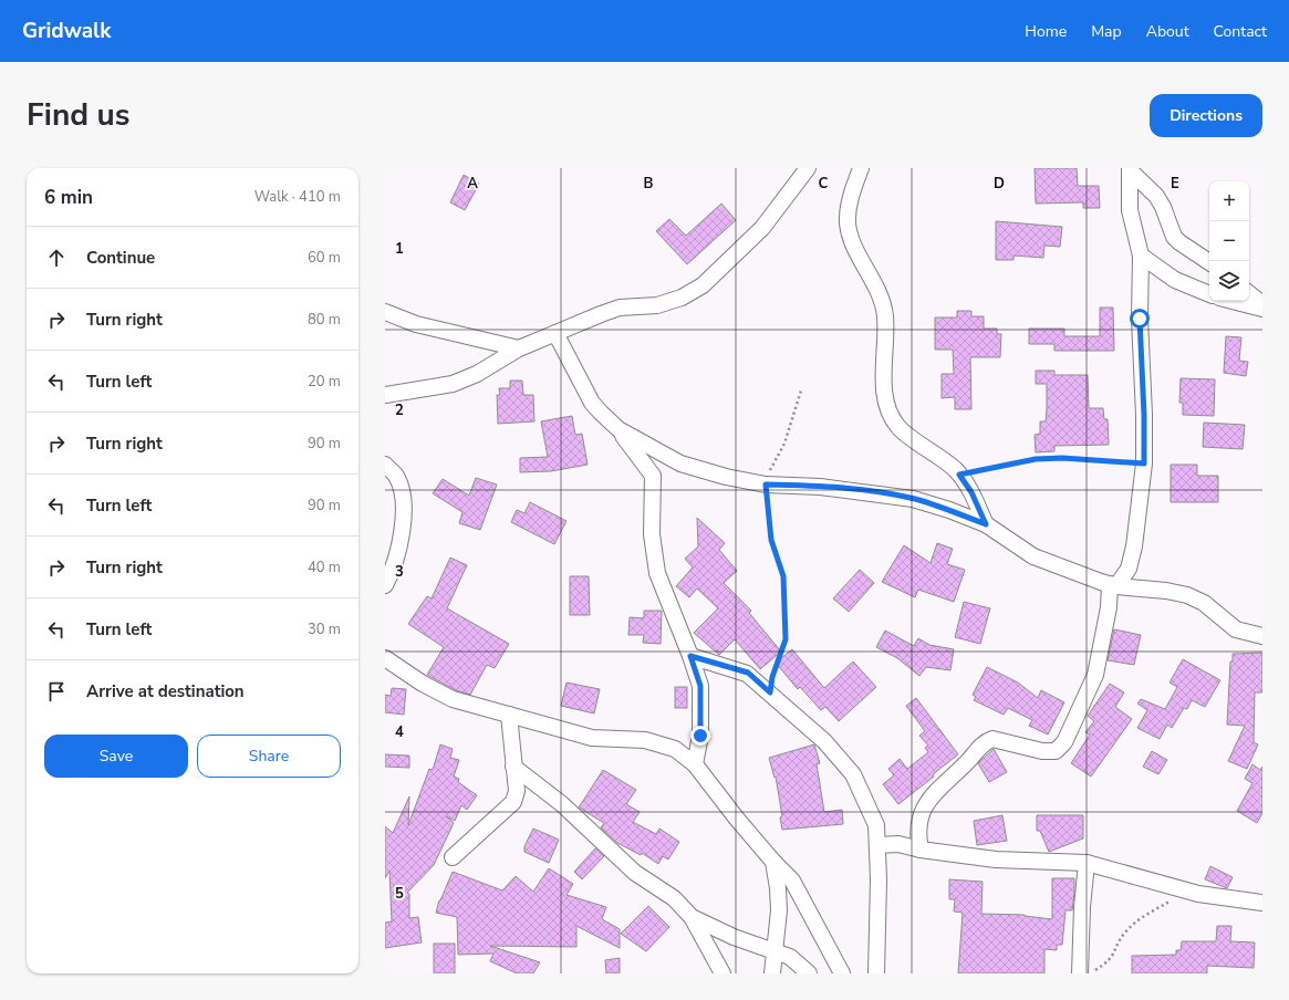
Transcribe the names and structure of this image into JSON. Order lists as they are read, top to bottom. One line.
{"page":{"header":"Gridwalk","nav":["Home","Map","About","Contact"],"title":"Find us","buttons":["Directions",["Save","Share"]],"heading":["6 min","Walk · 410 m"],"map_buttons":["+","−"],"list":[["Continue","60 m"],["Turn right","80 m"],["Turn left","20 m"],["Turn right","90 m"],["Turn left","90 m"],["Turn right","40 m"],["Turn left","30 m"],"Arrive at destination"]},"grid":{"columns":["A","B","C","D","E"],"rows":["1","2","3","4","5"]}}
